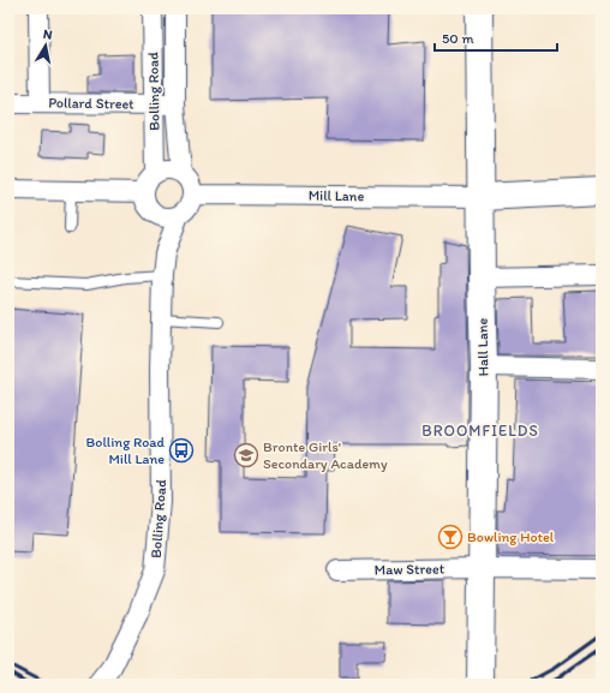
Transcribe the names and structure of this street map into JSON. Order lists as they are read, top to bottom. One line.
{"streets":{"street":["Bolling Road","Pollard Street","Mill Lane","Hall Lane","Maw Street"]},"crossings":[["Bolling Road","Pollard Street"],["Bolling Road","Mill Lane"],["Mill Lane","Hall Lane"],["Hall Lane","Maw Street"]],"districts":["BROOMFIELDS"],"places":{"bus stop":["Bolling Road Mill Lane"],"school or university":["Bronte Girls' Secondary Academy"],"bar":["Bowling Hotel"]},"scale_bar":"50 m","north":"top"}
